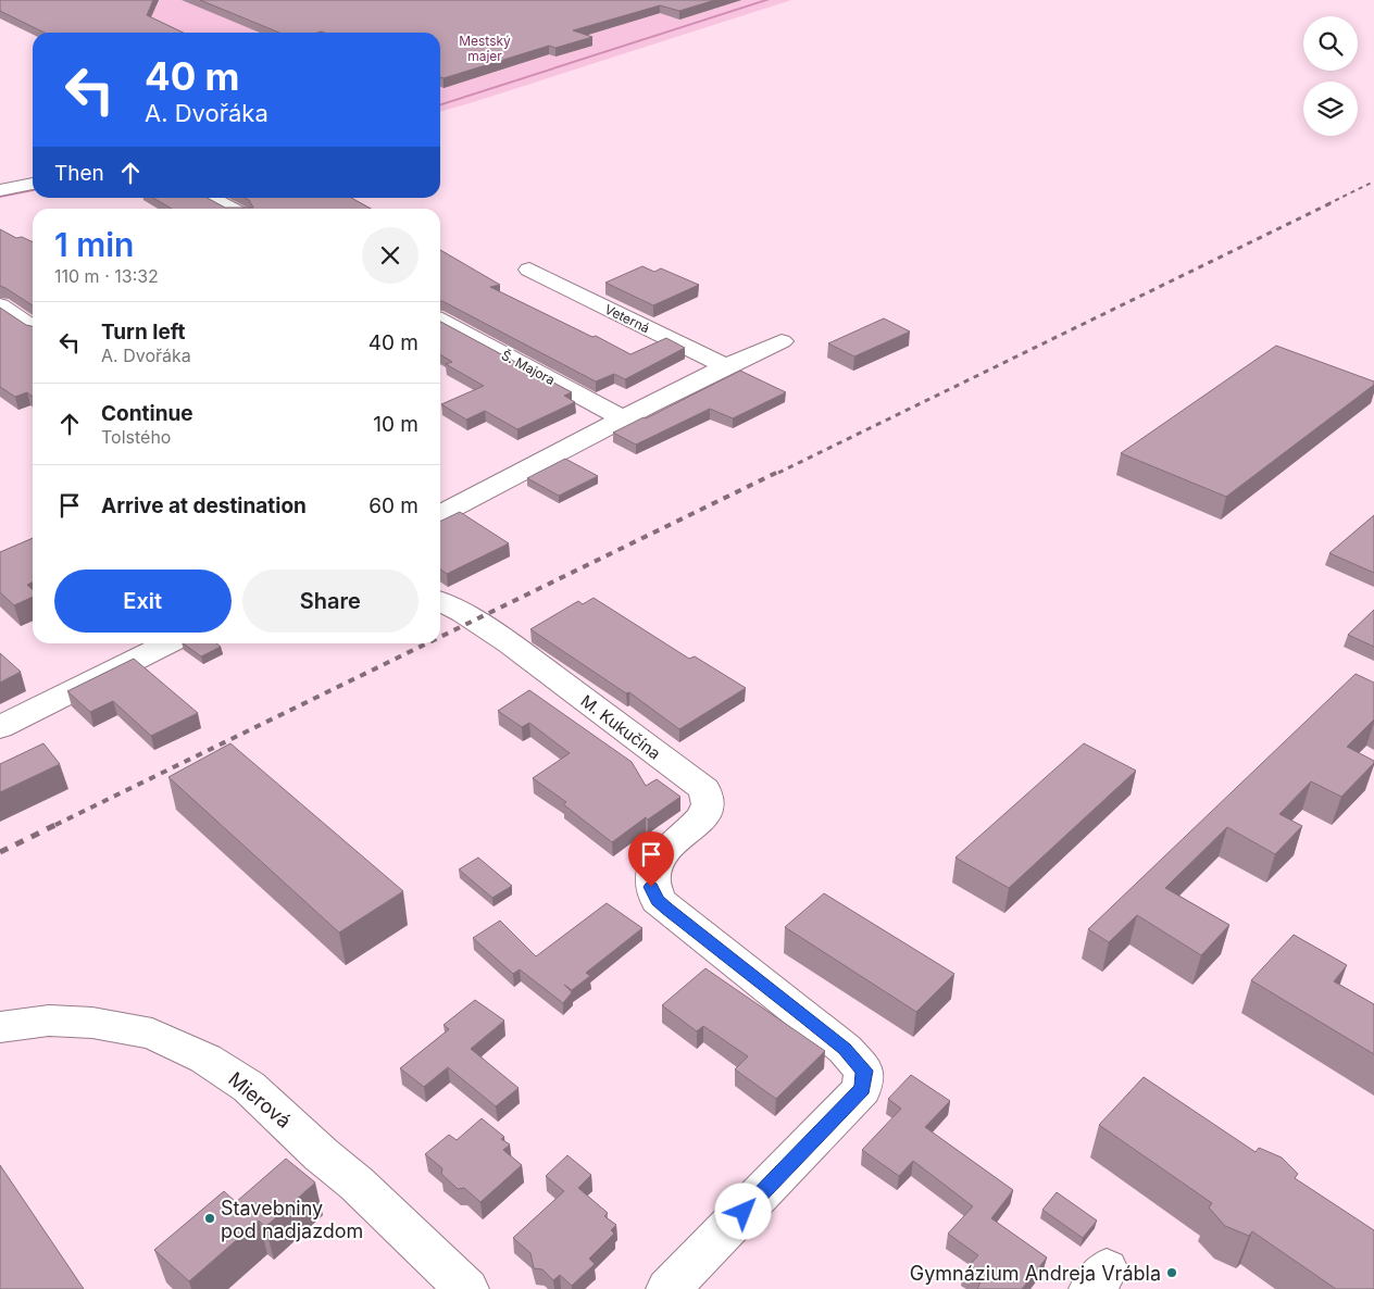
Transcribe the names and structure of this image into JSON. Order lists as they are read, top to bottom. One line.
{"streets":{"street":["Veterná","Š. Majora","M. Kukučína","Mierová"]},"parks":["Mestský majer"],"places":["Stavebniny pod nadjazdom","Gymnázium Andreja Vrábla"],"page":{"turn":["40 m","A. Dvořáka"],"then":"Then","heading":["1 min","110 m · 13:32"],"list":[{"name":"Turn left","note":"A. Dvořáka","value":"40 m"},{"name":"Continue","note":"Tolstého","value":"10 m"},{"name":"Arrive at destination","value":"60 m"}],"buttons":["Exit","Share"]}}
